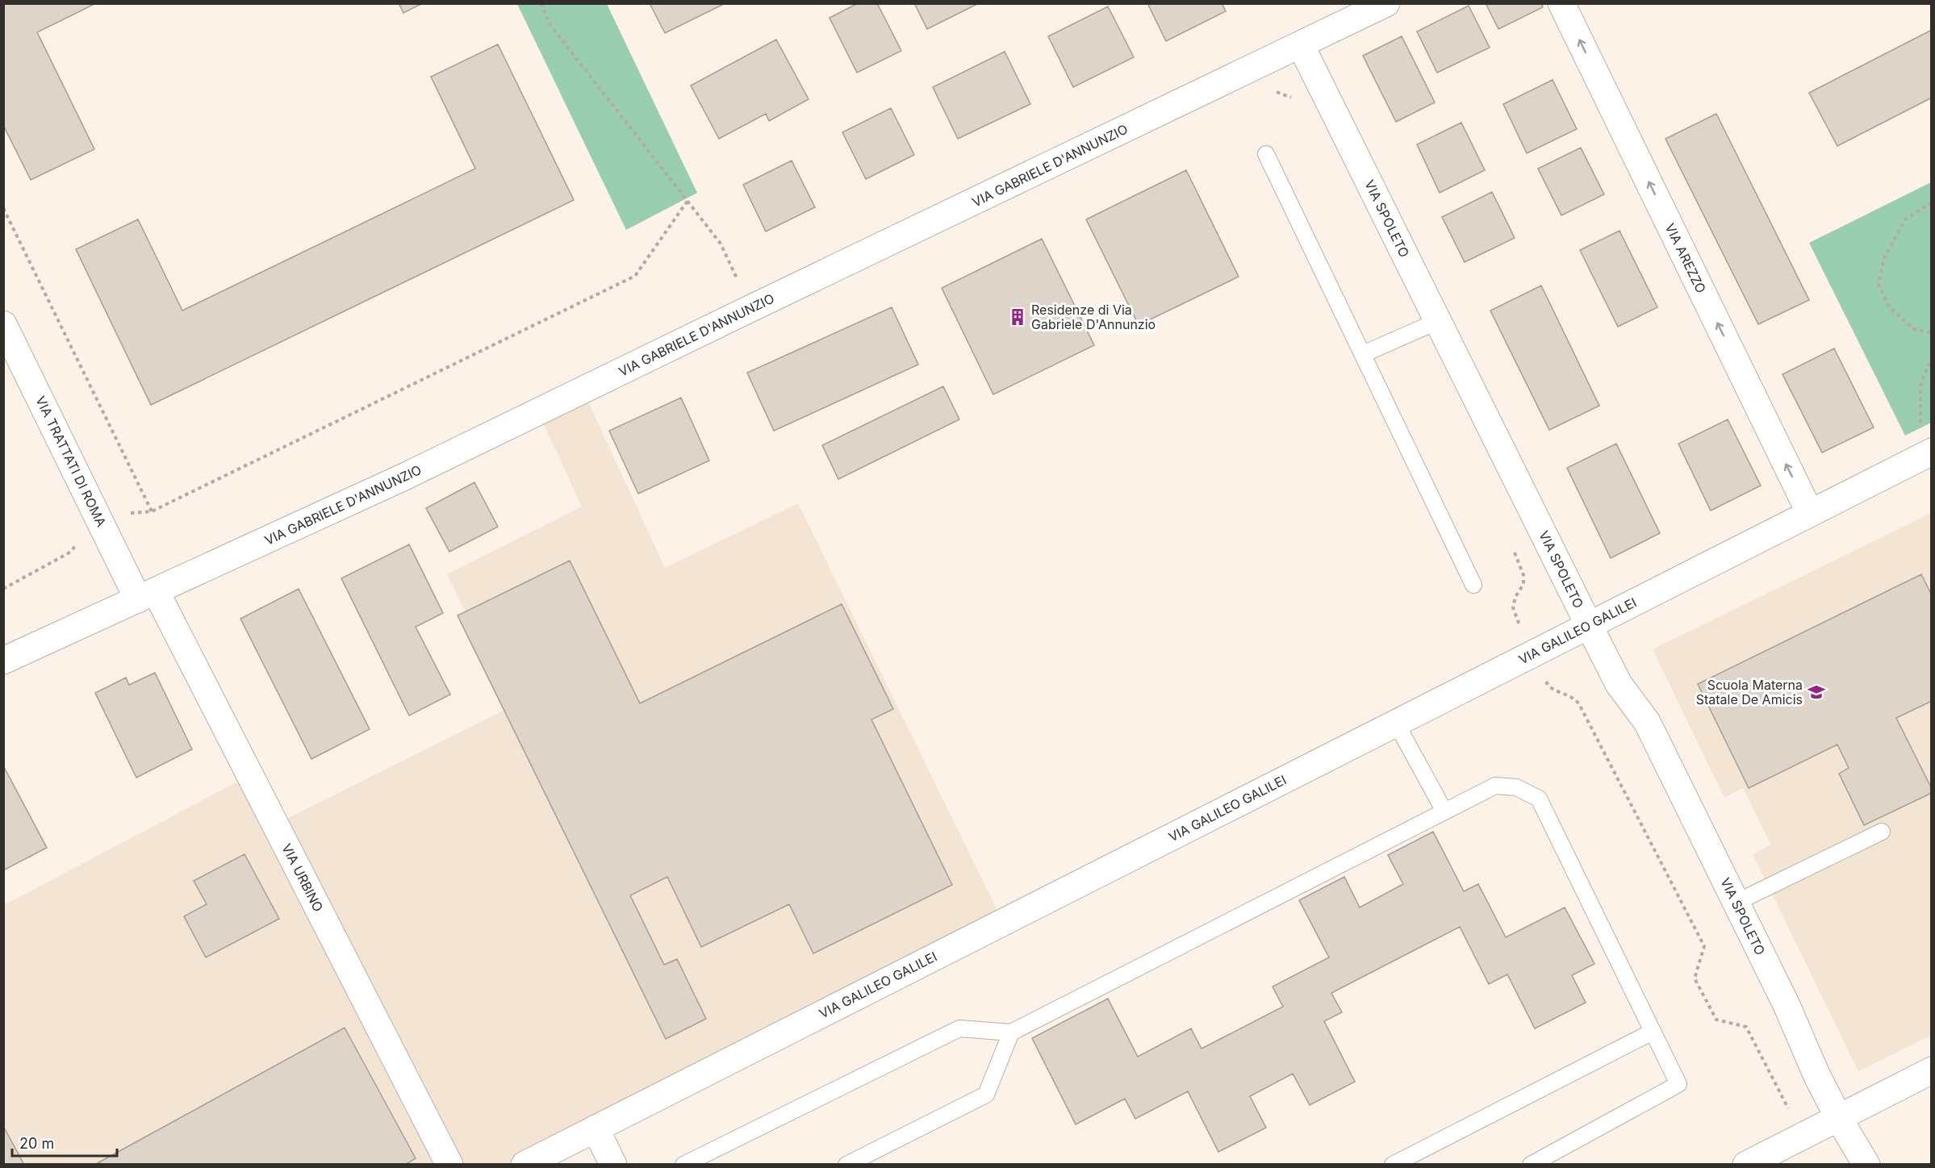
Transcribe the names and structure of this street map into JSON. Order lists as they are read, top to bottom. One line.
{"streets":{"street":["VIA GABRIELE D'ANNUNZIO","VIA SPOLETO","VIA AREZZO","VIA TRATTATI DI ROMA","VIA GALILEO GALILEI","VIA URBINO"]},"crossings":[["VIA GABRIELE D'ANNUNZIO","VIA SPOLETO"],["VIA GABRIELE D'ANNUNZIO","VIA TRATTATI DI ROMA"],["VIA GABRIELE D'ANNUNZIO","VIA URBINO"],["VIA SPOLETO","VIA GALILEO GALILEI"],["VIA AREZZO","VIA GALILEO GALILEI"],["VIA TRATTATI DI ROMA","VIA URBINO"]],"one_way":["VIA AREZZO"],"places":{"building":["Residenze di Via Gabriele D'Annunzio"],"school or university":["Scuola Materna Statale De Amicis"]},"scale_bar":"20 m"}
